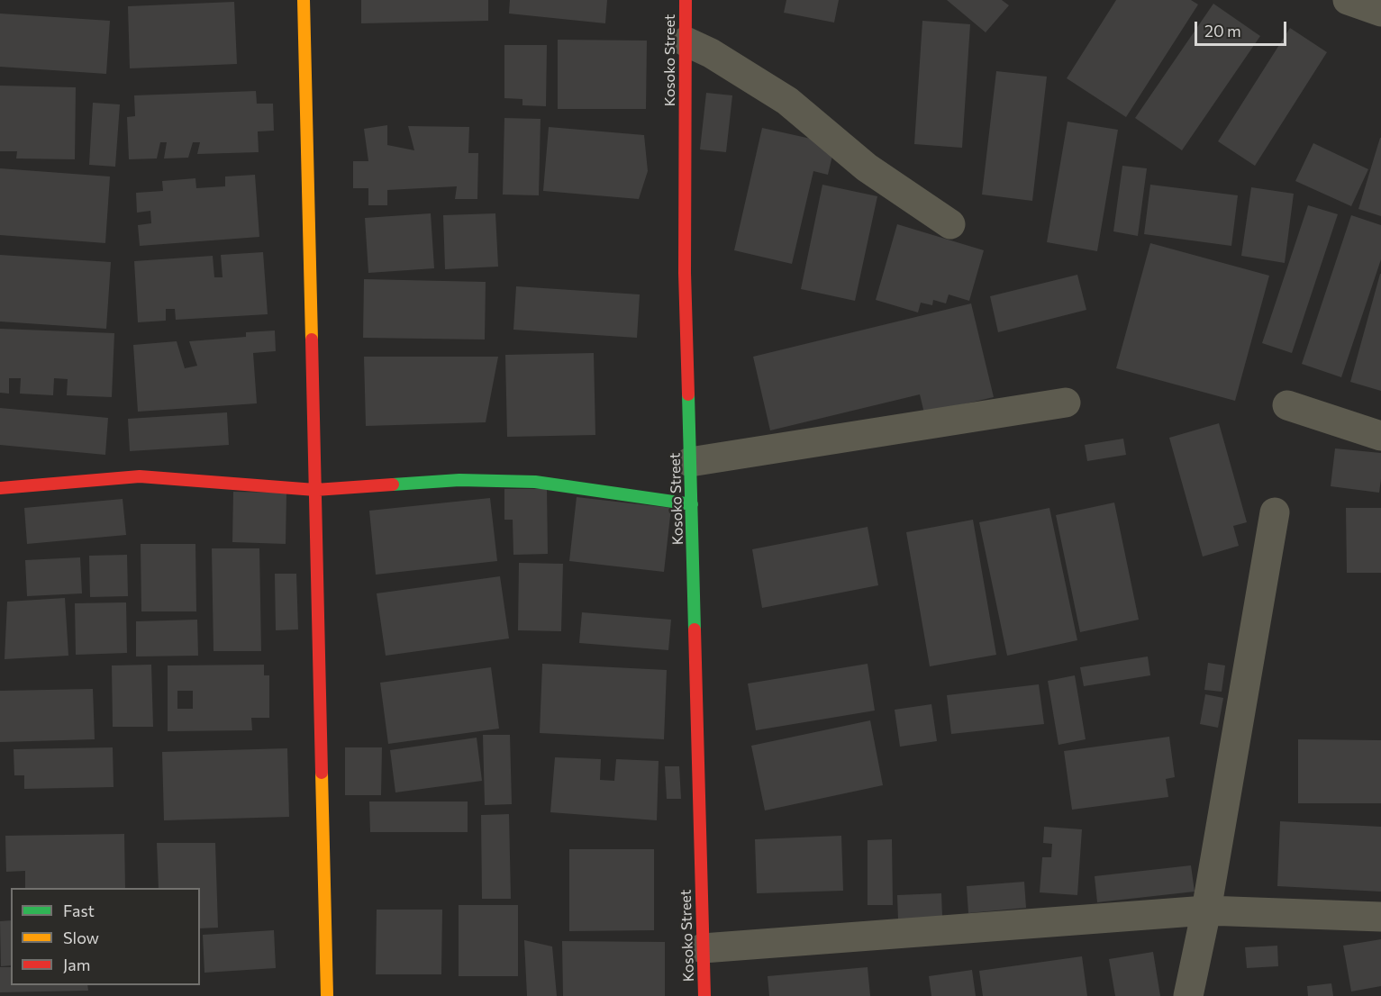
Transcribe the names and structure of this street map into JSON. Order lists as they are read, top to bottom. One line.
{"streets":{"street":["Kosoko Street"]},"legend":["Fast","Slow","Jam"],"scale_bar":"20 m"}
